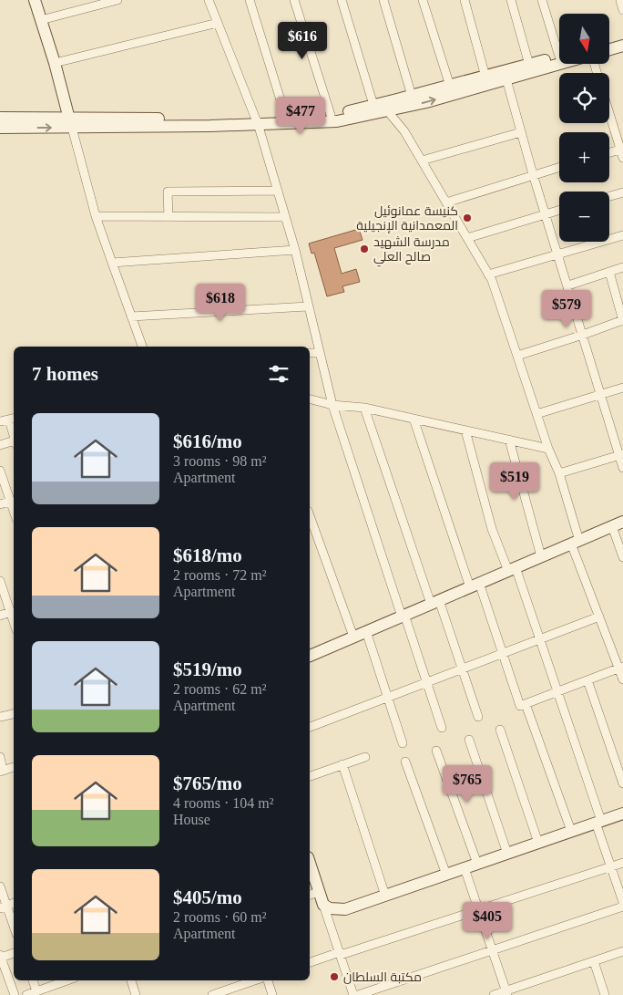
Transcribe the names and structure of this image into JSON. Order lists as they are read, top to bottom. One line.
{"places":["كنيسة عمانوئيل المعمدانية الإنجيلية","مدرسة الشهيد صالح العلي","مكتبة السلطان"],"north":"bottom","page":{"map_buttons":["+","−"],"price":["$616","$477","$618","$579","$519","$765","$405"],"heading":"7 homes","list":[{"name":"$616/mo","note":"3 rooms · 98 m² · Apartment"},{"name":"$618/mo","note":"2 rooms · 72 m² · Apartment"},{"name":"$519/mo","note":"2 rooms · 62 m² · Apartment"},{"name":"$765/mo","note":"4 rooms · 104 m² · House"},{"name":"$405/mo","note":"2 rooms · 60 m² · Apartment"}]}}
